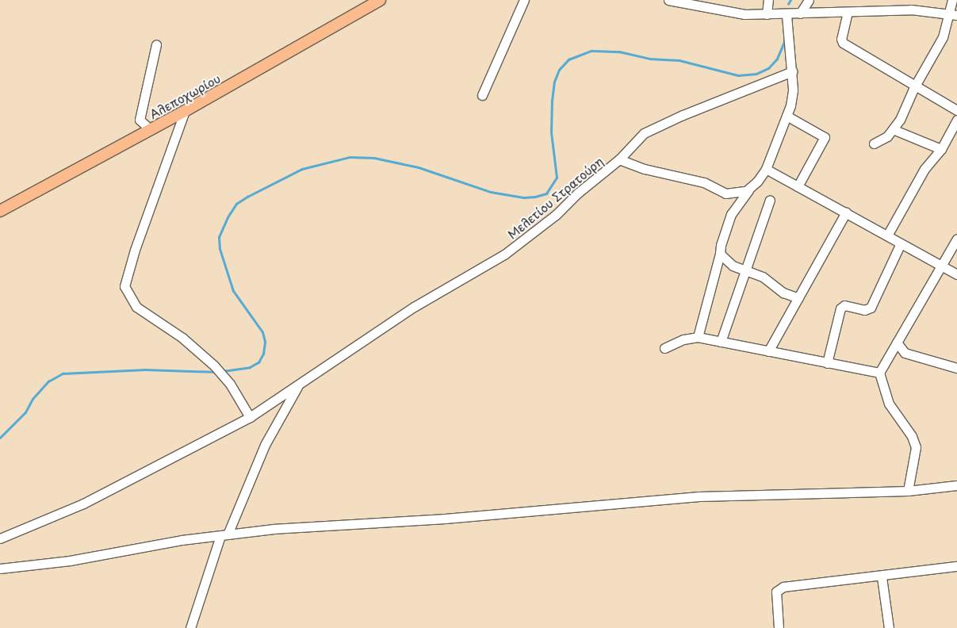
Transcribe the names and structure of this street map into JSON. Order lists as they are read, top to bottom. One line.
{"streets":{"main road":["Αλεποχωρίου"],"street":["Μελετίου Στρατούρη"]}}
